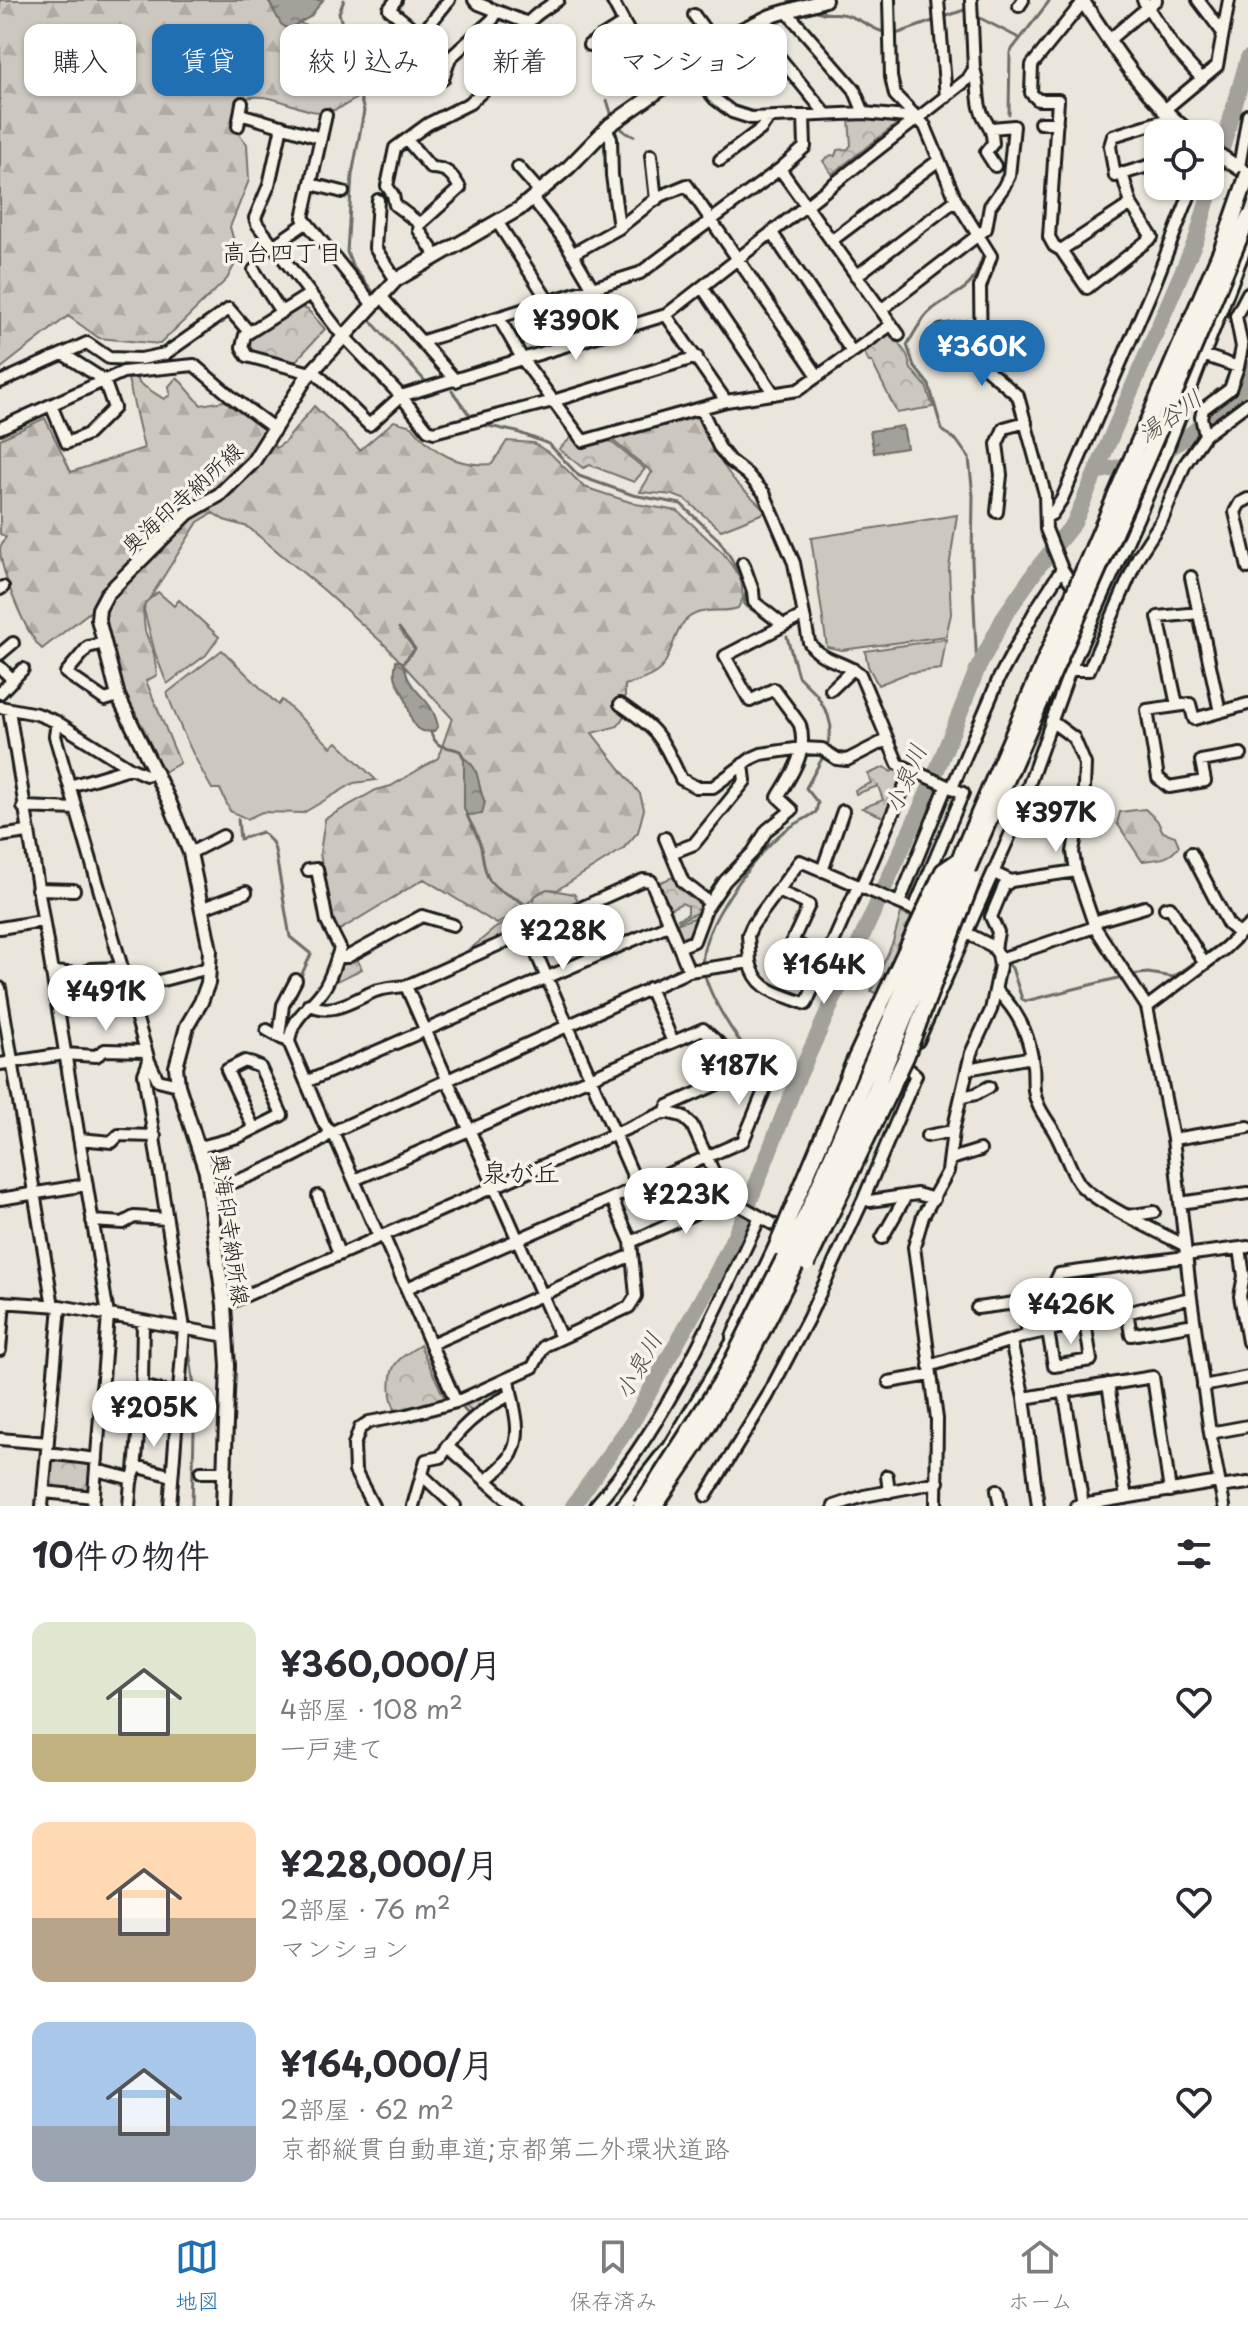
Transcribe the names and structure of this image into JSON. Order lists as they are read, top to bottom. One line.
{"streets":{"main road":["奥海印寺納所線"]},"districts":["高台四丁目","泉が丘"],"water":["湯谷川","小泉川"],"page":{"chip":["購入","賃貸","絞り込み","新着","マンション"],"price":["¥390K","¥360K","¥397K","¥228K","¥164K","¥491K","¥187K","¥223K","¥426K","¥205K"],"heading":"10件の物件","list":[{"name":"¥360,000/月","note":"4部屋 · 108 m² · 一戸建て"},{"name":"¥228,000/月","note":"2部屋 · 76 m² · マンション"},{"name":"¥164,000/月","note":"2部屋 · 62 m² · 京都縦貫自動車道;京都第二外環状道路"}],"tabs":["地図","保存済み","ホーム"]}}
